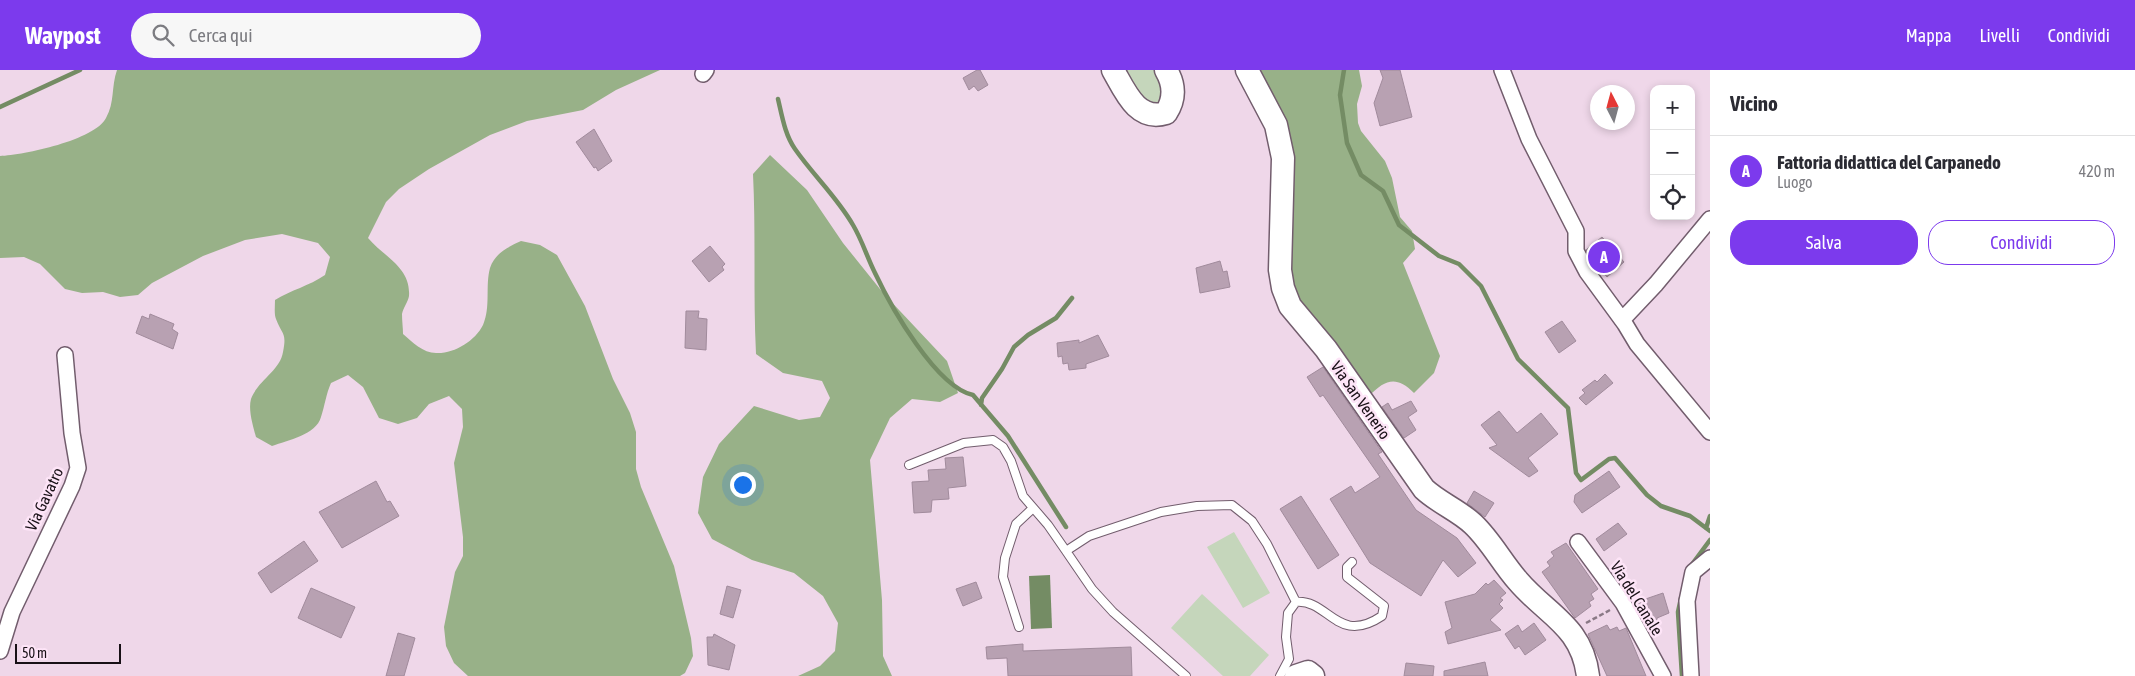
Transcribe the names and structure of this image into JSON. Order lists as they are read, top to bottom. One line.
{"streets":{"street":["Via San Venerio","Via Gavatro","Via del Canale"]},"scale_bar":"50 m","north":"top","page":{"header":"Waypost","search":"Cerca qui","nav":["Mappa","Livelli","Condividi"],"heading":"Vicino","map_buttons":["+","−"],"list":[{"mark":"A","name":"Fattoria didattica del Carpanedo","note":"Luogo","value":"420 m"}],"buttons":["Salva","Condividi"],"pins":"A","scale":"50 m"}}
